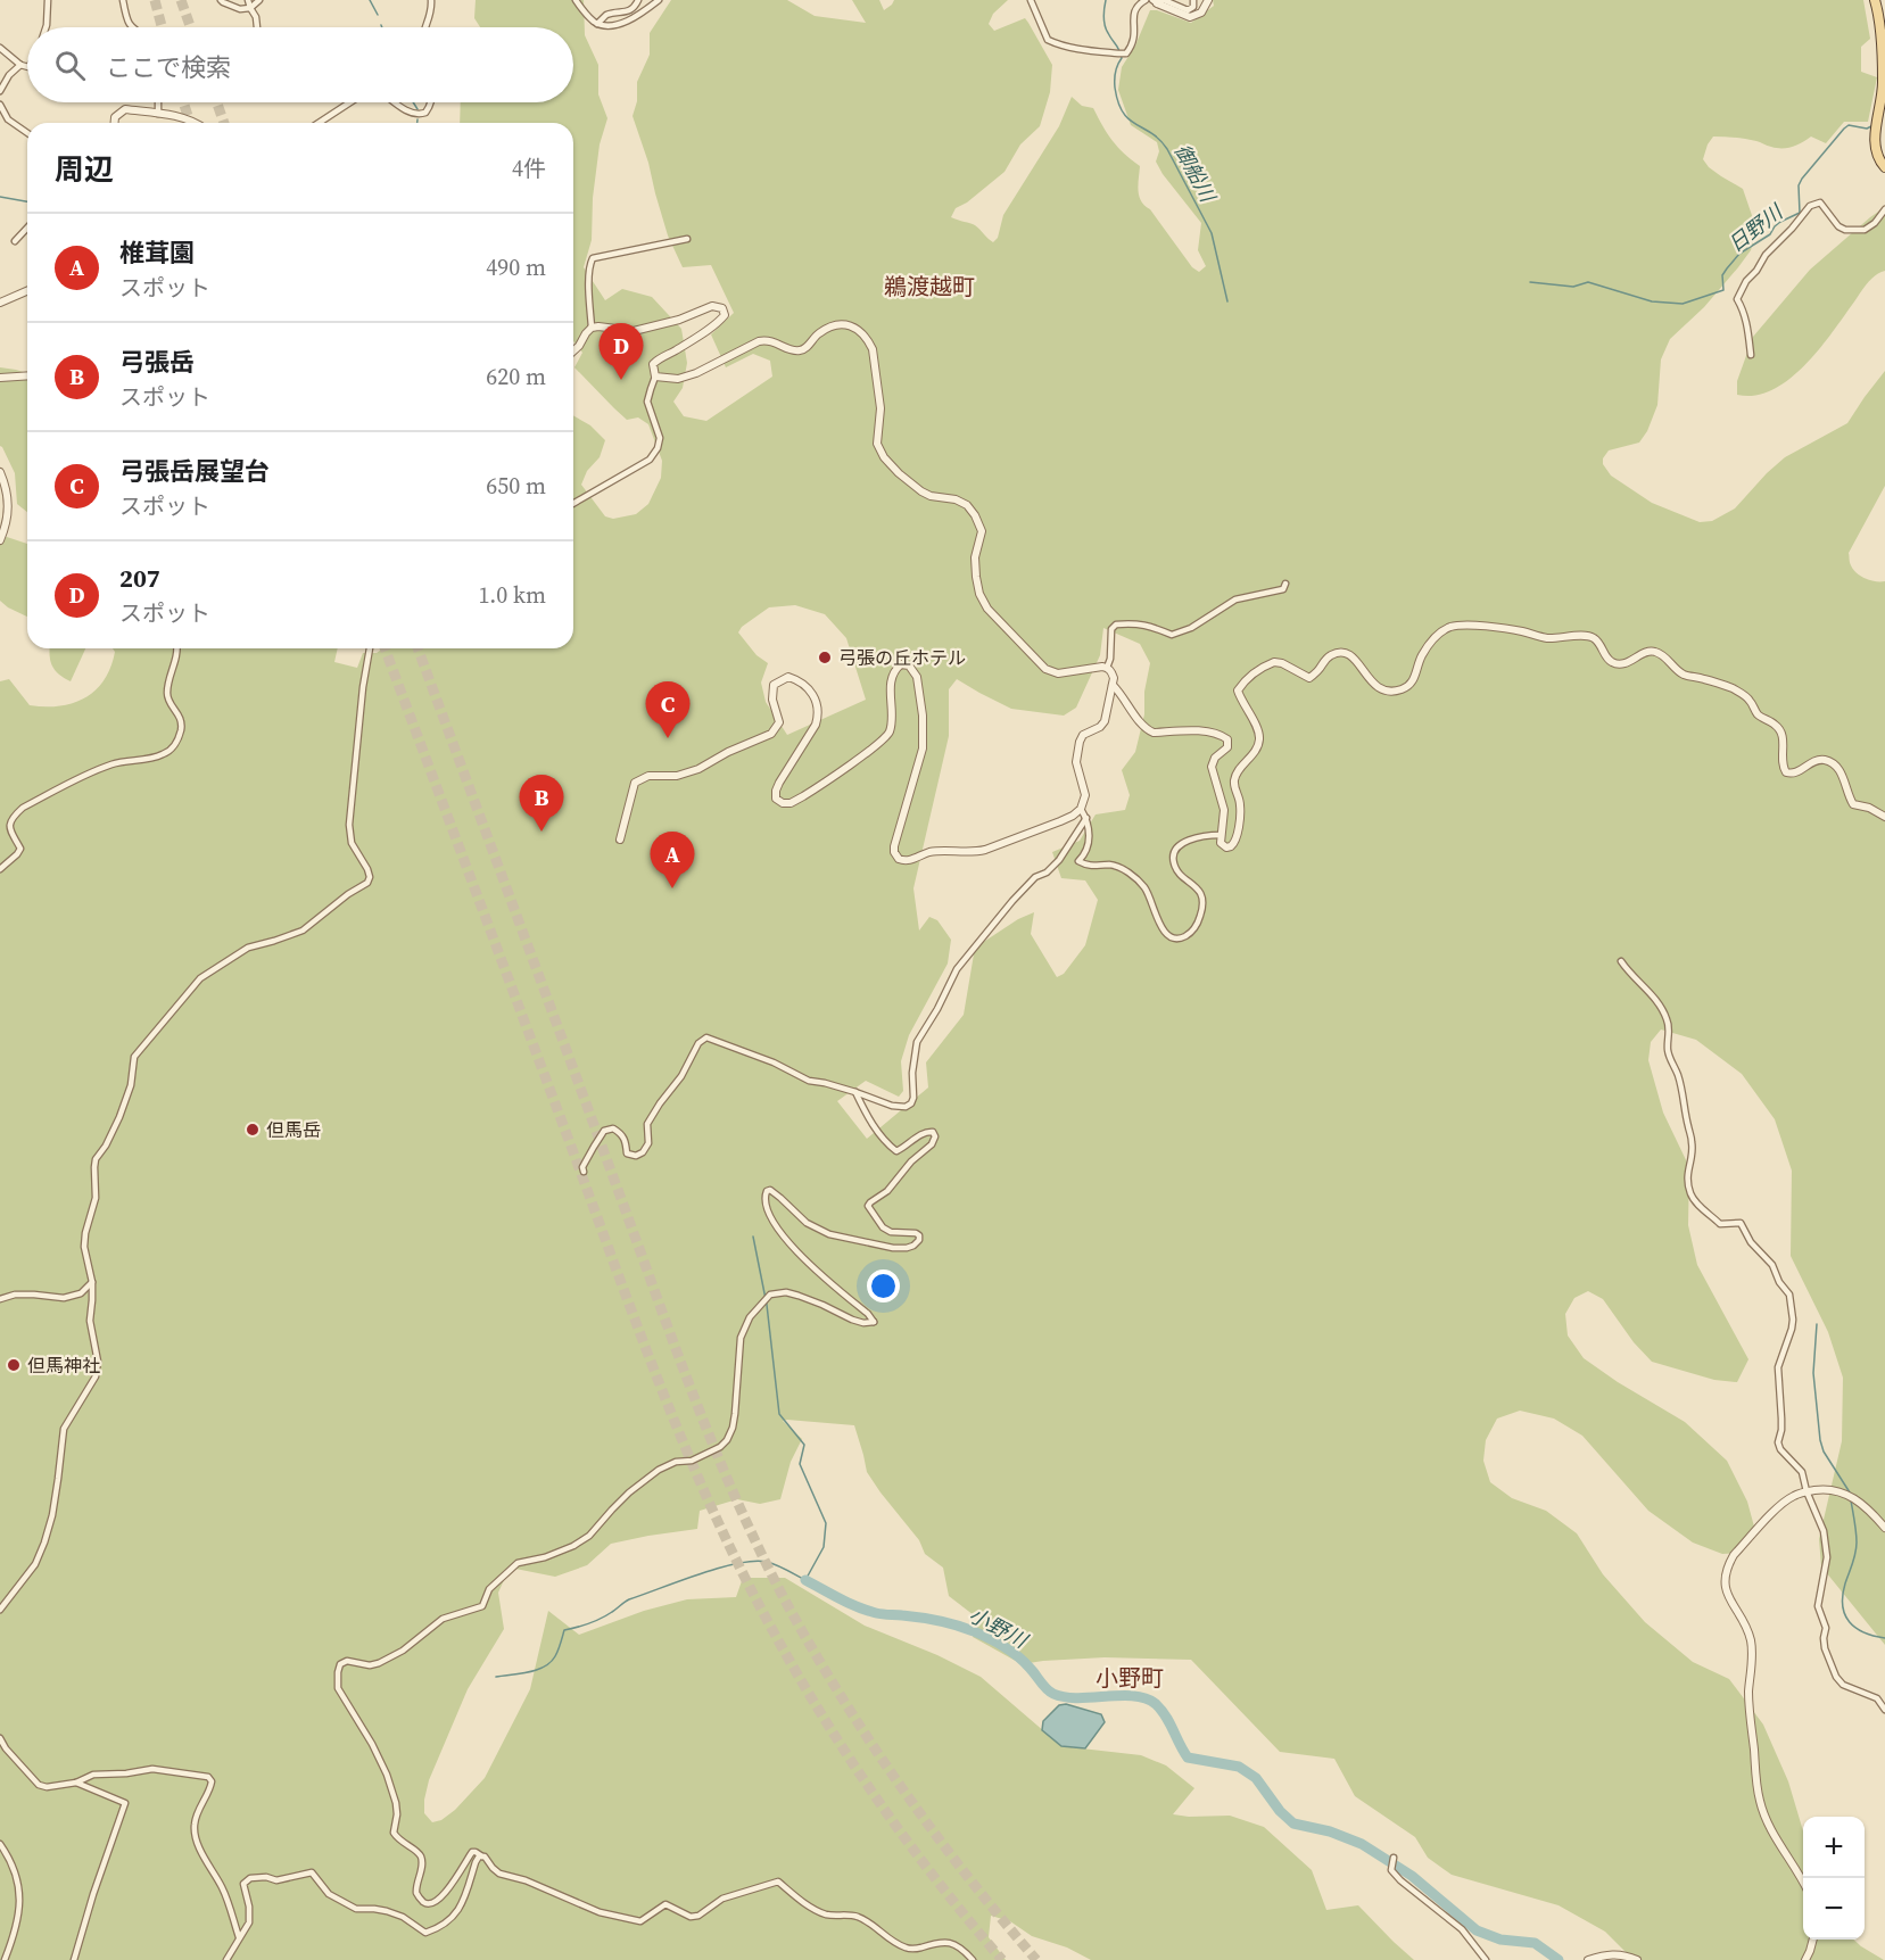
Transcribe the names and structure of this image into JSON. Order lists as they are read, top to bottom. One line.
{"districts":["鵜渡越町","小野町"],"water":["御船川","日野川","小野川"],"places":["弓張の丘ホテル","但馬岳","但馬神社"],"page":{"search":"ここで検索","heading":["周辺","4件"],"list":[{"mark":"A","name":"椎茸園","note":"スポット","value":"490 m"},{"mark":"B","name":"弓張岳","note":"スポット","value":"620 m"},{"mark":"C","name":"弓張岳展望台","note":"スポット","value":"650 m"},{"mark":"D","name":"207","note":"スポット","value":"1.0 km"}],"pins":["D","C","B","A"],"map_buttons":["+","−"]}}
